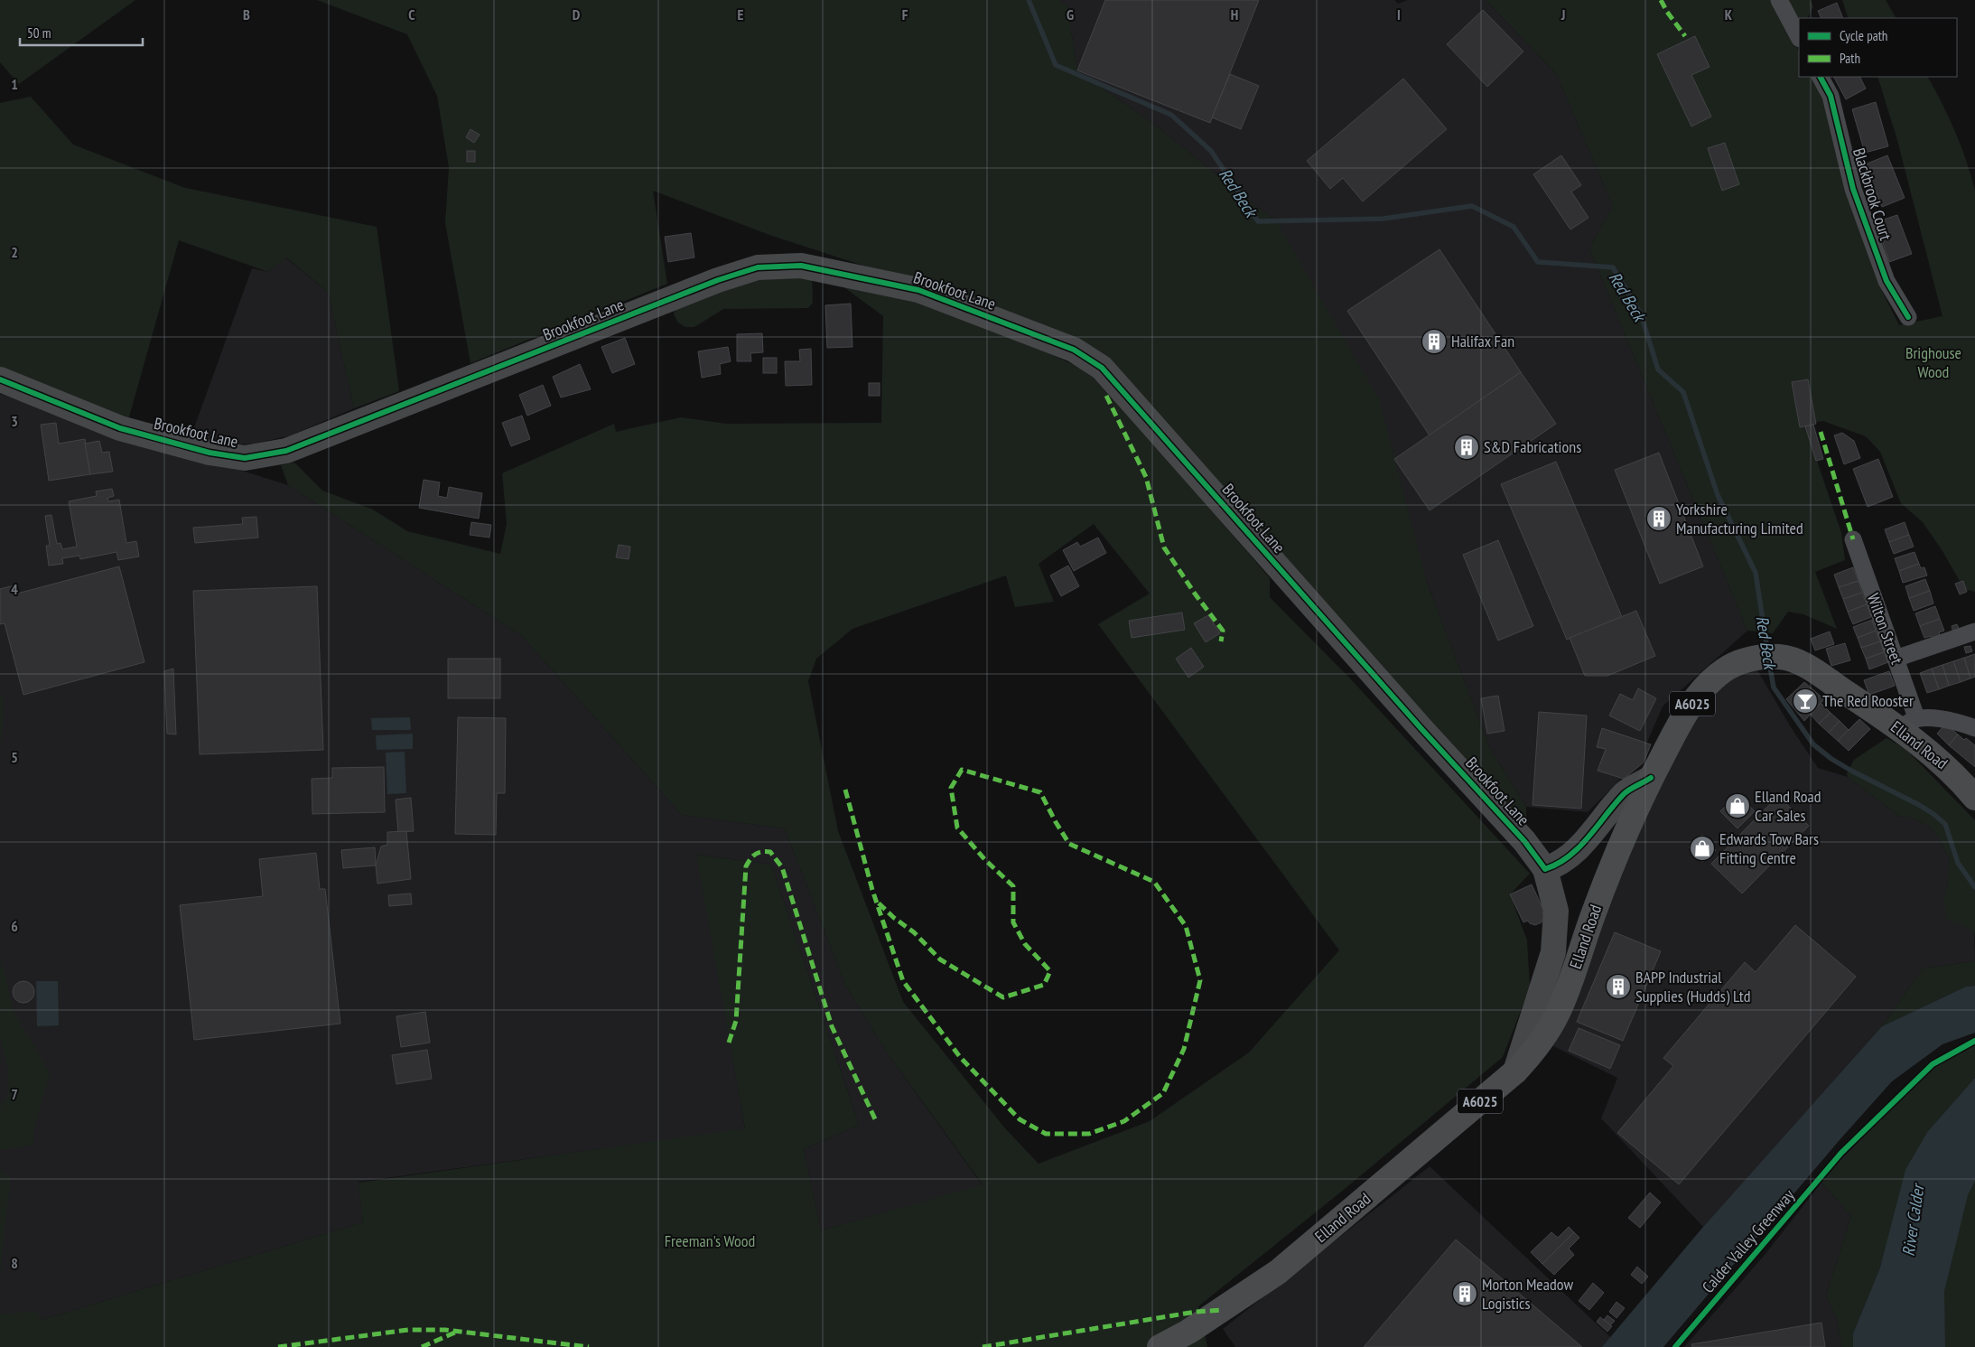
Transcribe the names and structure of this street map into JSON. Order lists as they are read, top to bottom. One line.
{"streets":{"main road":["A6025","Elland Road"],"street":["Blackbrook Court","Brookfoot Lane","Wilton Street"],"cycle path":["Calder Valley Greenway"]},"crossings":[["Brookfoot Lane","Elland Road"],["Wilton Street","Elland Road"]],"water":["Red Beck","River Calder"],"parks":["Brighouse Wood","Freeman's Wood"],"places":{"building":["Halifax Fan","S&D Fabrications","Yorkshire Manufacturing Limited","BAPP Industrial Supplies (Hudds) Ltd","Morton Meadow Logistics"],"bar":["The Red Rooster"],"shop":["Elland Road Car Sales","Edwards Tow Bars Fitting Centre"]},"legend":["Cycle path","Path"],"scale_bar":"50 m","grid":{"columns":["B","C","D","E","F","G","H","I","J","K"],"rows":["1","2","3","4","5","6","7","8"]}}
